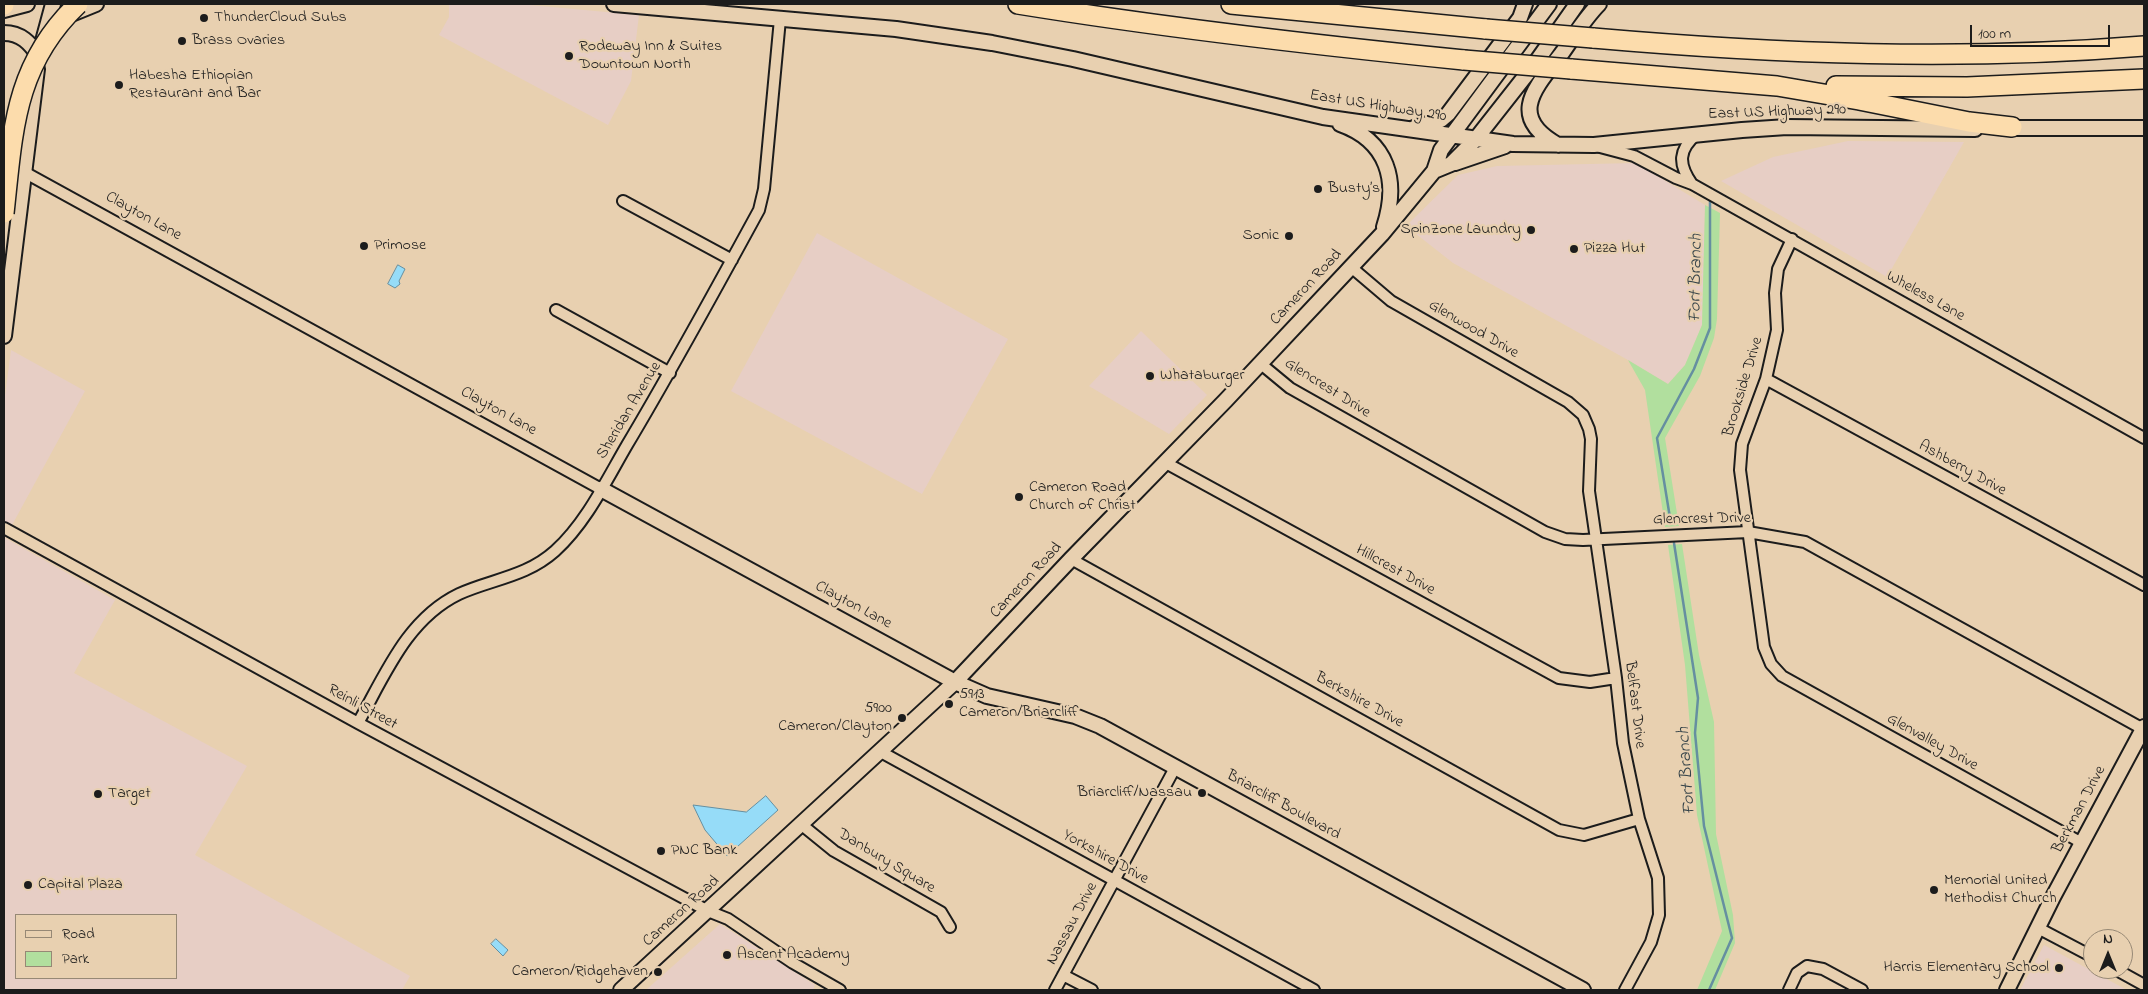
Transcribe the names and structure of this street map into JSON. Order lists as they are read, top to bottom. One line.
{"streets":{"main road":["East US Highway 290","Clayton Lane","Cameron Road","Briarcliff Boulevard","Berkman Drive"],"street":["Wheless Lane","Glenwood Drive","Brookside Drive","Glencrest Drive","Sheridan Avenue","Ashberry Drive","Hillcrest Drive","Berkshire Drive","Belfast Drive","Reinli Street","Glenvalley Drive","Yorkshire Drive","Danbury Square","Nassau Drive"]},"crossings":[["East US Highway 290","Cameron Road"],["East US Highway 290","Wheless Lane"],["East US Highway 290","Sheridan Avenue"],["Clayton Lane","Cameron Road"],["Clayton Lane","Sheridan Avenue"],["Clayton Lane","Briarcliff Boulevard"],["Cameron Road","Glenwood Drive"],["Cameron Road","Glencrest Drive"],["Cameron Road","Hillcrest Drive"],["Cameron Road","Berkshire Drive"],["Cameron Road","Reinli Street"],["Cameron Road","Briarcliff Boulevard"],["Cameron Road","Yorkshire Drive"],["Cameron Road","Danbury Square"],["Wheless Lane","Brookside Drive"],["Glenwood Drive","Belfast Drive"],["Brookside Drive","Glencrest Drive"],["Brookside Drive","Ashberry Drive"],["Brookside Drive","Glenvalley Drive"],["Glencrest Drive","Belfast Drive"],["Glencrest Drive","Berkman Drive"],["Sheridan Avenue","Reinli Street"],["Hillcrest Drive","Belfast Drive"],["Berkshire Drive","Belfast Drive"],["Glenvalley Drive","Berkman Drive"],["Briarcliff Boulevard","Nassau Drive"],["Yorkshire Drive","Nassau Drive"]],"water":["Fort Branch"],"places":["ThunderCloud Subs","Brass Ovaries","Rodeway Inn & Suites Downtown North","Habesha Ethiopian Restaurant and Bar","Busty’s","SpinZone Laundry","Sonic","Primose","Pizza Hut","Whataburger","Cameron Road Church of Christ","5913 Cameron/Briarcliff","5900 Cameron/Clayton","Briarcliff/Nassau","Target","PNC Bank","Capital Plaza","Memorial United Methodist Church","Ascent Academy","Harris Elementary School","Cameron/Ridgehaven"],"legend":["Road","Park"],"scale_bar":"100 m","north":"top"}
